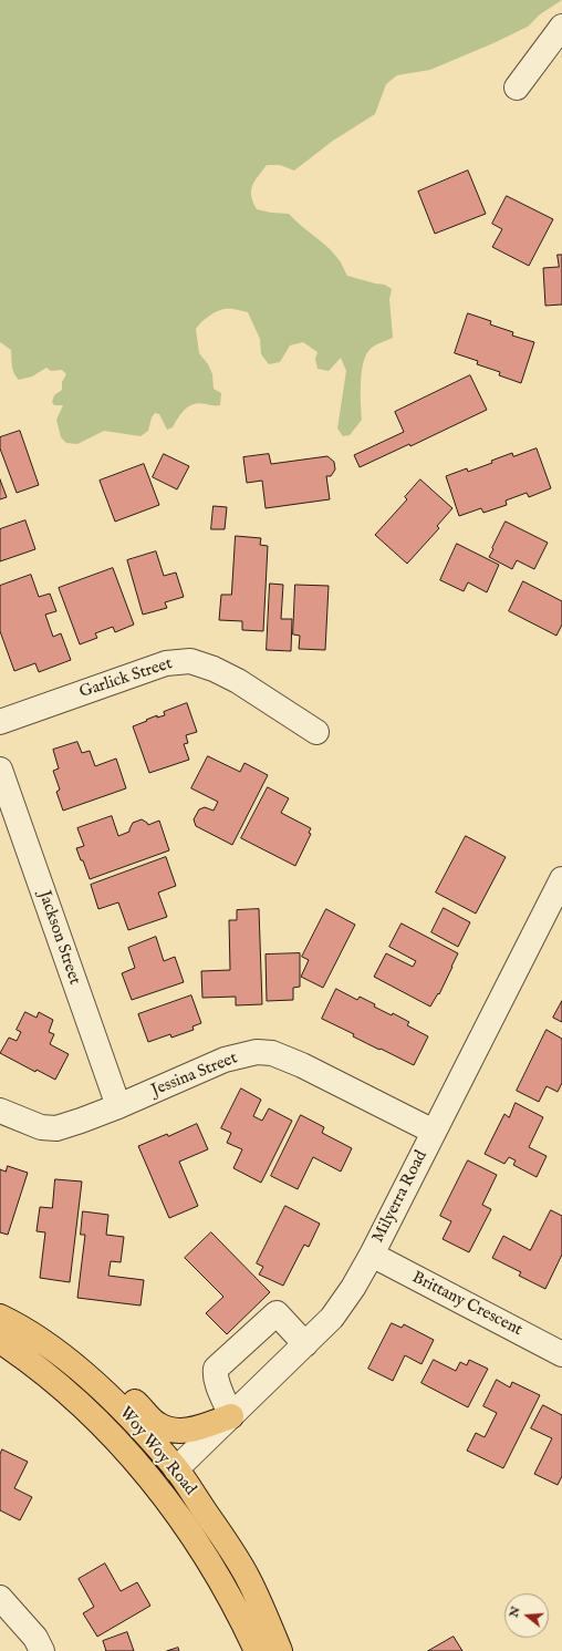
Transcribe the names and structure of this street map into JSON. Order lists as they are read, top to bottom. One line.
{"streets":{"main road":["Woy Woy Road"],"street":["Garlick Street","Jackson Street","Jessina Street","Milyerra Road","Brittany Crescent"]},"crossings":[["Jackson Street","Jessina Street"],["Jessina Street","Milyerra Road"],["Milyerra Road","Brittany Crescent"],["Milyerra Road","Woy Woy Road"]],"north":"left"}
